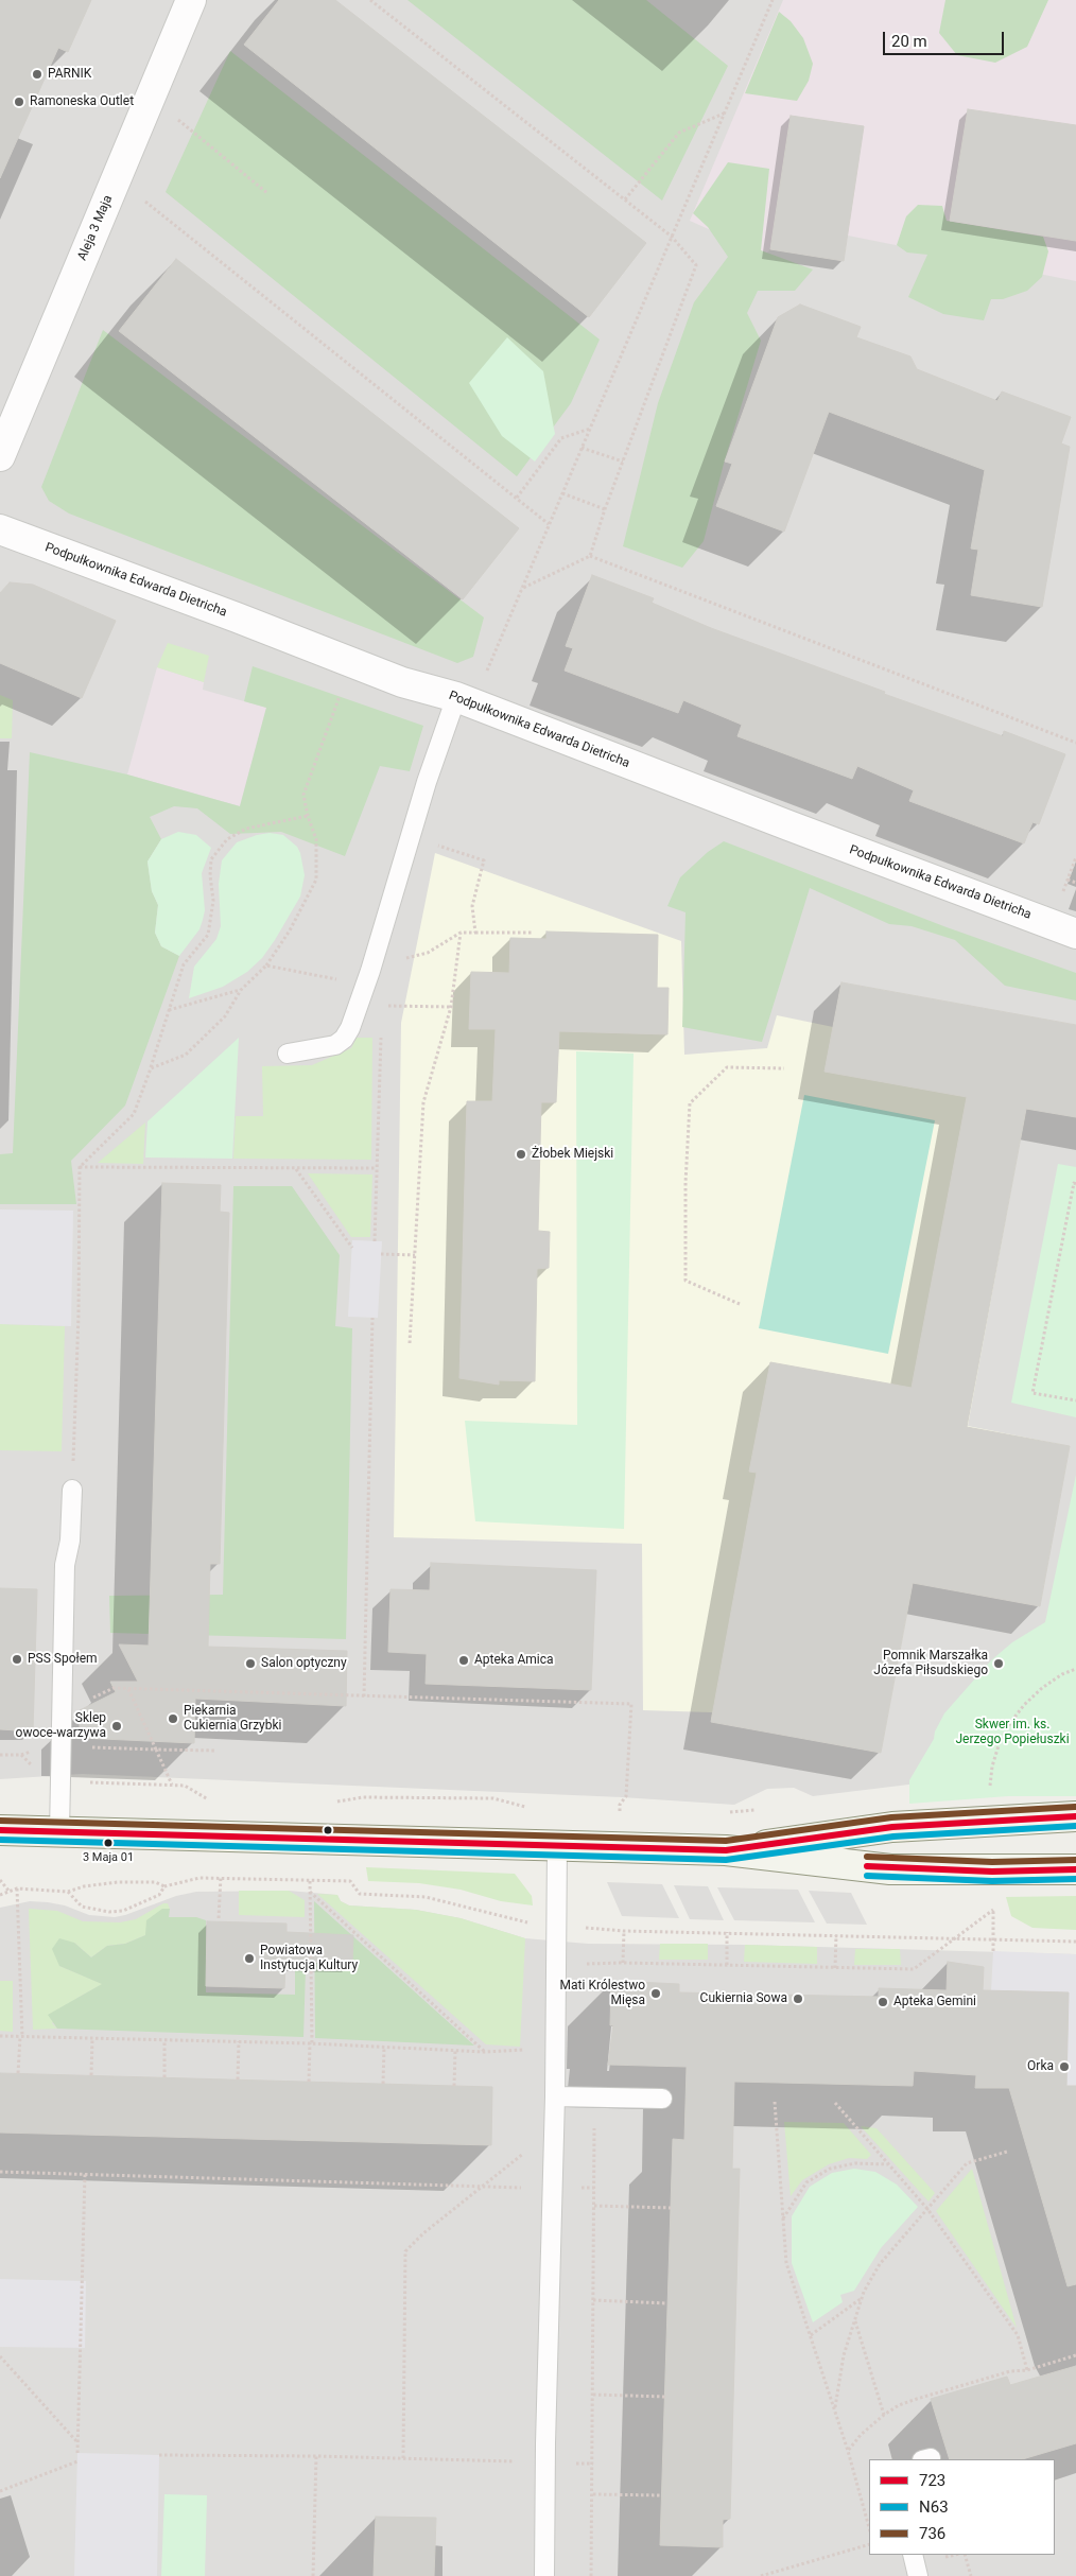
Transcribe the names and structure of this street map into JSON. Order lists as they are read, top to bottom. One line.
{"streets":{"street":["Aleja 3 Maja","Podpułkownika Edwarda Dietricha"]},"parks":["Skwer im. ks. Jerzego Popiełuszki"],"places":["PARNIK","Ramoneska Outlet","Żłobek Miejski","PSS Społem","Apteka Amica","Salon optyczny","Pomnik Marszałka Józefa Piłsudskiego","Piekarnia Cukiernia Grzybki","Sklep owoce-warzywa","3 Maja 01","Powiatowa Instytucja Kultury","Mati Królestwo Mięsa","Cukiernia Sowa","Apteka Gemini","Orka"],"lines":["transit line 736","transit line 723","transit line N63"],"legend":["723","N63","736"],"scale_bar":"20 m"}
